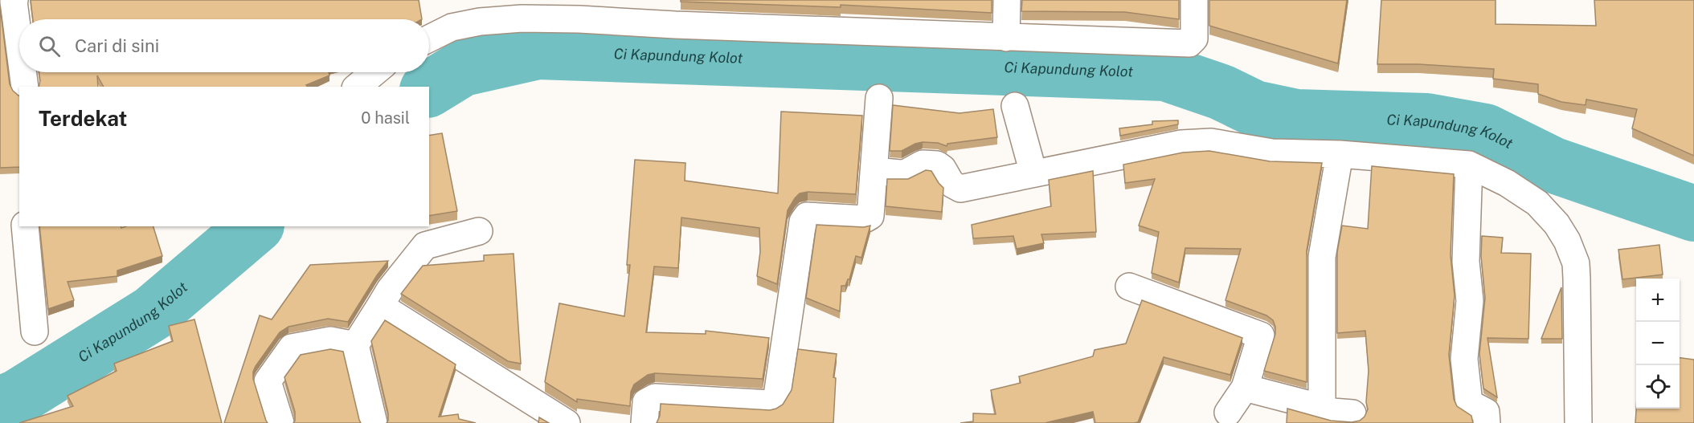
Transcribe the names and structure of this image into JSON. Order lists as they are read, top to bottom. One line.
{"water":["Ci Kapundung Kolot"],"page":{"search":"Cari di sini","heading":["Terdekat","0 hasil"],"map_buttons":["+","−"]}}
